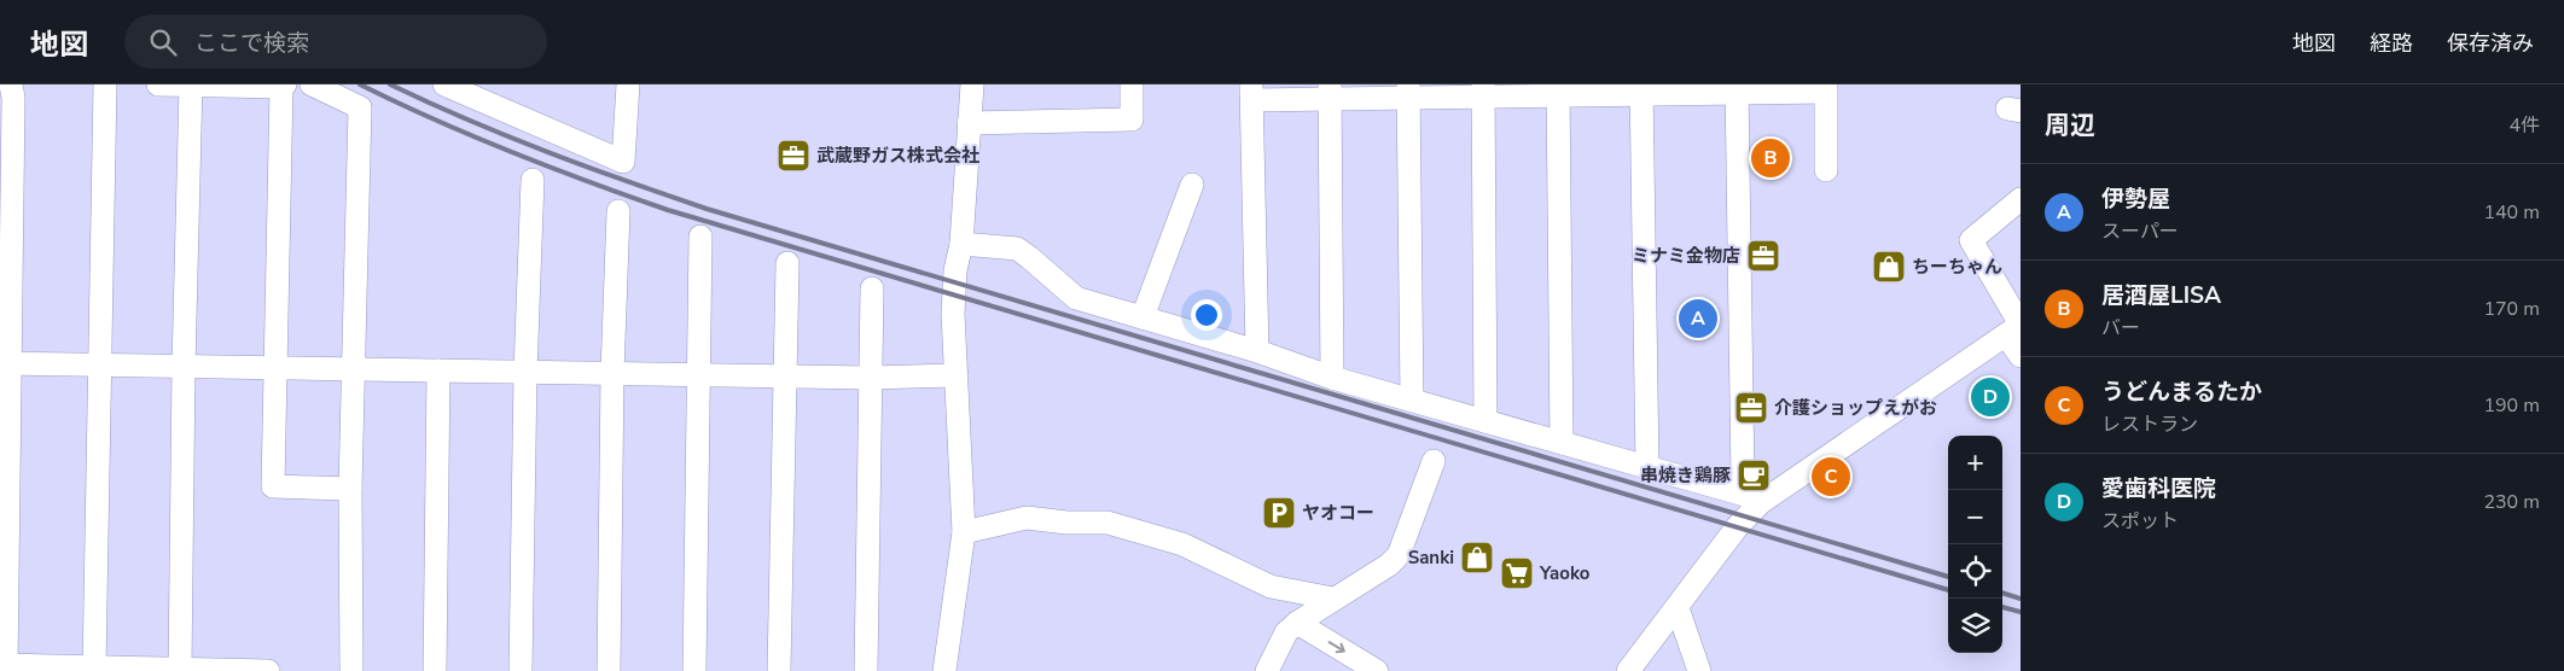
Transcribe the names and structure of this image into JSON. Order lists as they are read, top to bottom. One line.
{"places":{"office":["武蔵野ガス株式会社","ミナミ金物店","介護ショップえがお"],"shop":["ちーちゃん","Sanki"],"cafe":["串焼き鶏豚"],"parking":["ヤオコー"],"supermarket":["Yaoko"]},"page":{"header":"地図","search":"ここで検索","nav":["地図","経路","保存済み"],"heading":["周辺","4件"],"pins":["B","A","D","C"],"list":[{"mark":"A","name":"伊勢屋","note":"スーパー","value":"140 m"},{"mark":"B","name":"居酒屋LISA","note":"バー","value":"170 m"},{"mark":"C","name":"うどんまるたか","note":"レストラン","value":"190 m"},{"mark":"D","name":"愛歯科医院","note":"スポット","value":"230 m"}],"map_buttons":["+","−"]}}
